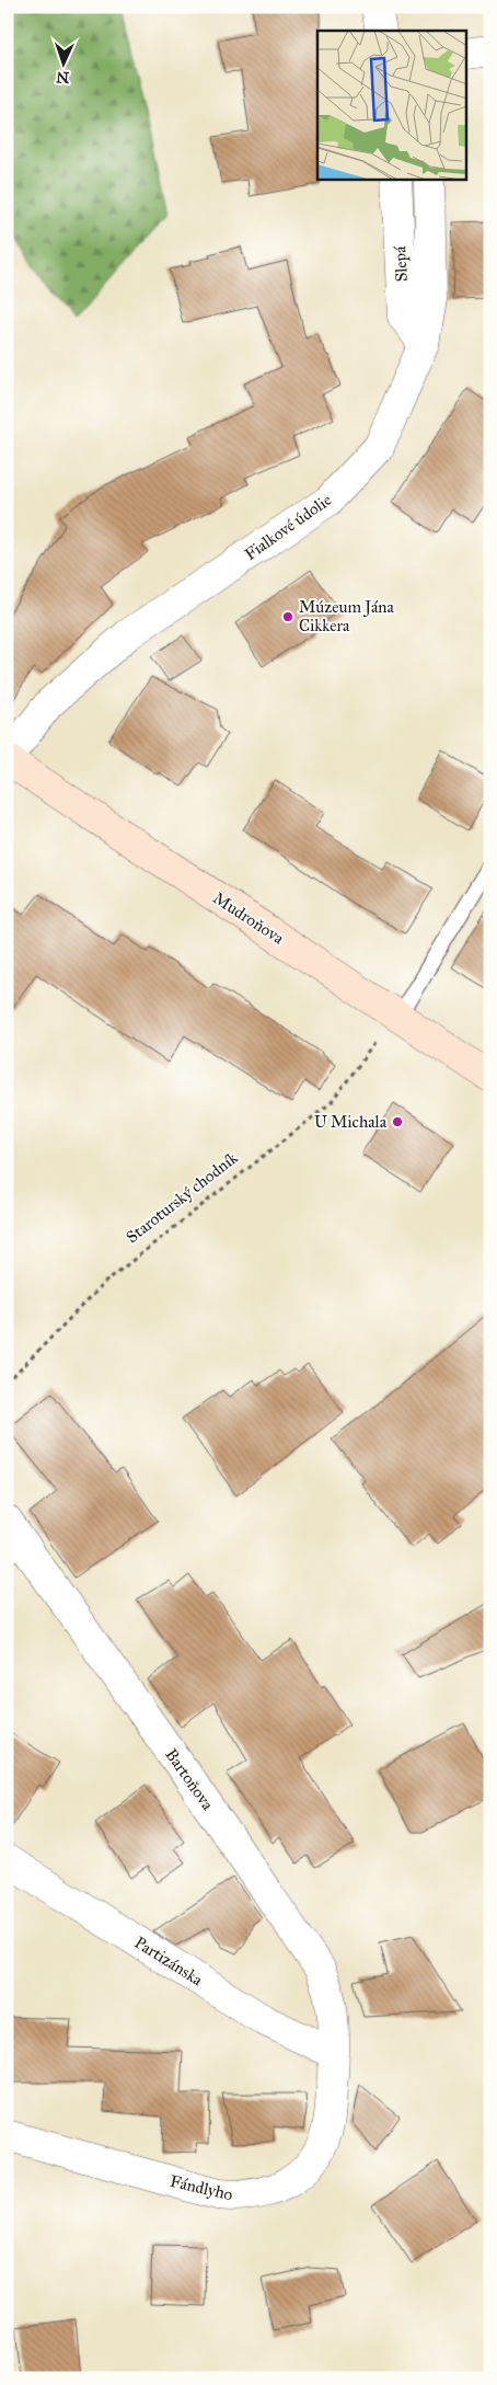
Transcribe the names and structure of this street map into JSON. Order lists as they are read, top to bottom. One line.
{"streets":{"street":["Slepá","Fialkové údolie","Mudroňova","Bartoňova","Partizánska","Fándlyho"],"path":["Staroturský chodník"]},"crossings":[["Slepá","Fialkové údolie"],["Fialkové údolie","Mudroňova"],["Bartoňova","Partizánska"],["Bartoňova","Fándlyho"],["Partizánska","Fándlyho"]],"places":["Múzeum Jána Cikkera","U Michala"],"north":"bottom"}
